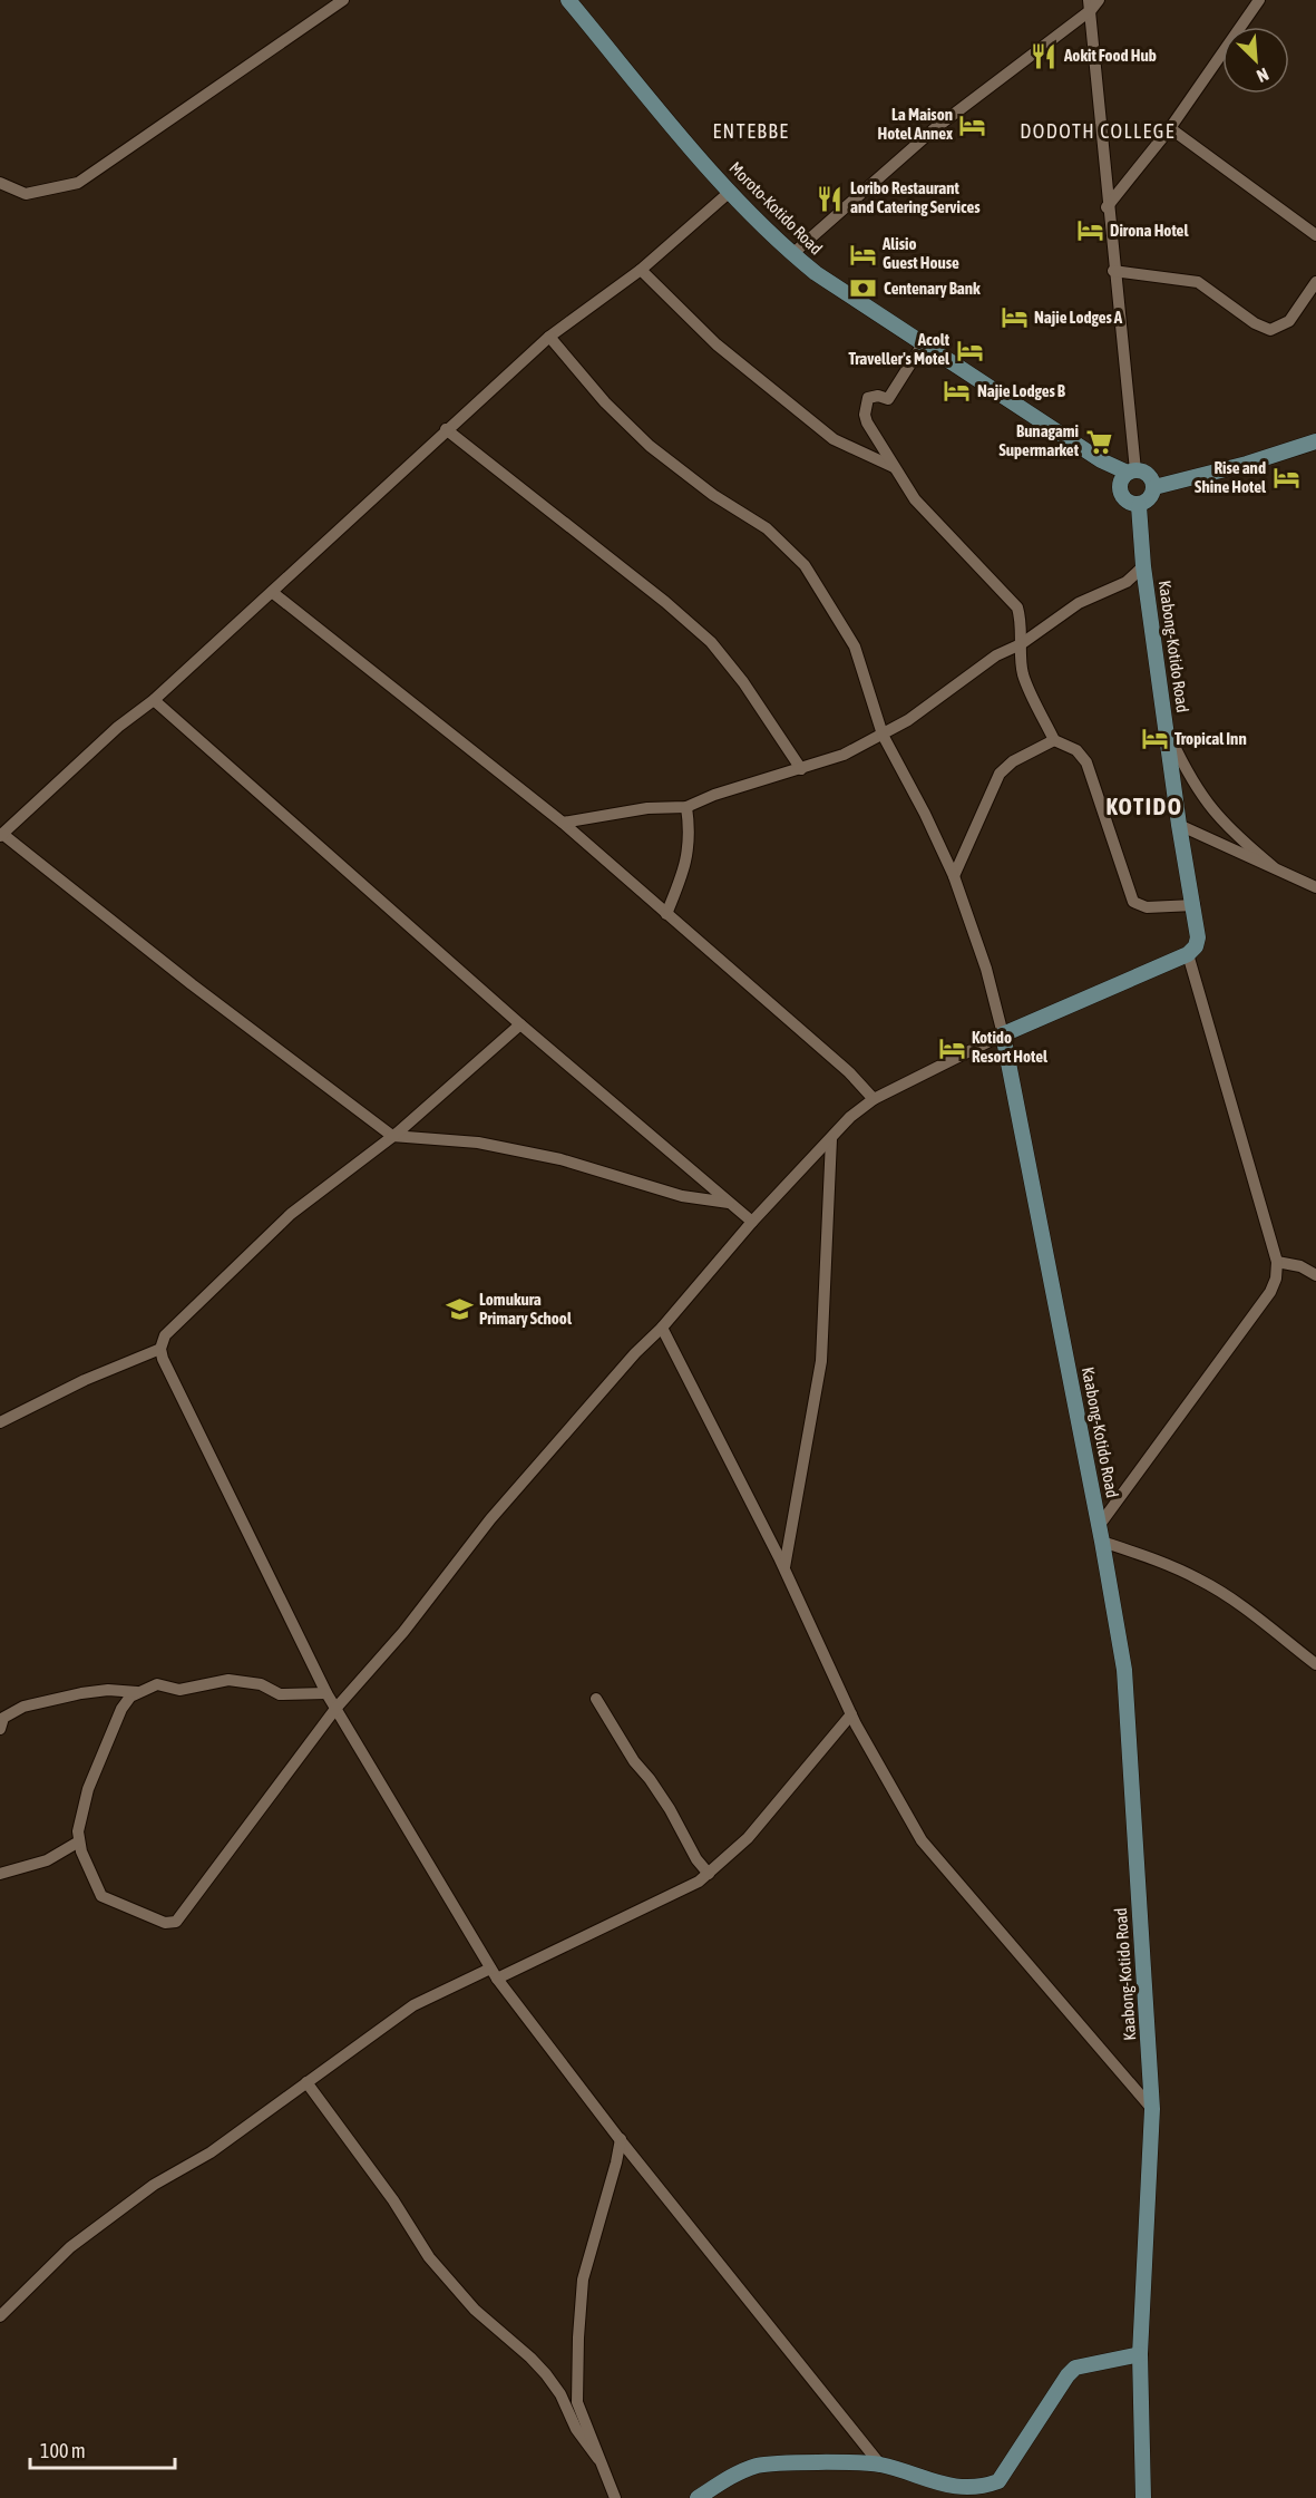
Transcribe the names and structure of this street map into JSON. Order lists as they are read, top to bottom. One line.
{"streets":{"street":["Moroto-Kotido Road","Kaabong-Kotido Road"]},"crossings":[["Moroto-Kotido Road","Kaabong-Kotido Road"]],"districts":["ENTEBBE","DODOTH COLLEGE","KOTIDO"],"places":{"restaurant":["Aokit Food Hub","Loribo Restaurant and Catering Services"],"hotel":["La Maison Hotel Annex","Dirona Hotel","Alisio Guest House","Najie Lodges A","Acolt Traveller's Motel","Najie Lodges B","Rise and Shine Hotel","Tropical Inn","Kotido Resort Hotel"],"bank":["Centenary Bank"],"supermarket":["Bunagami Supermarket"],"school or university":["Lomukura Primary School"]},"scale_bar":"100 m","north":"bottom right"}
